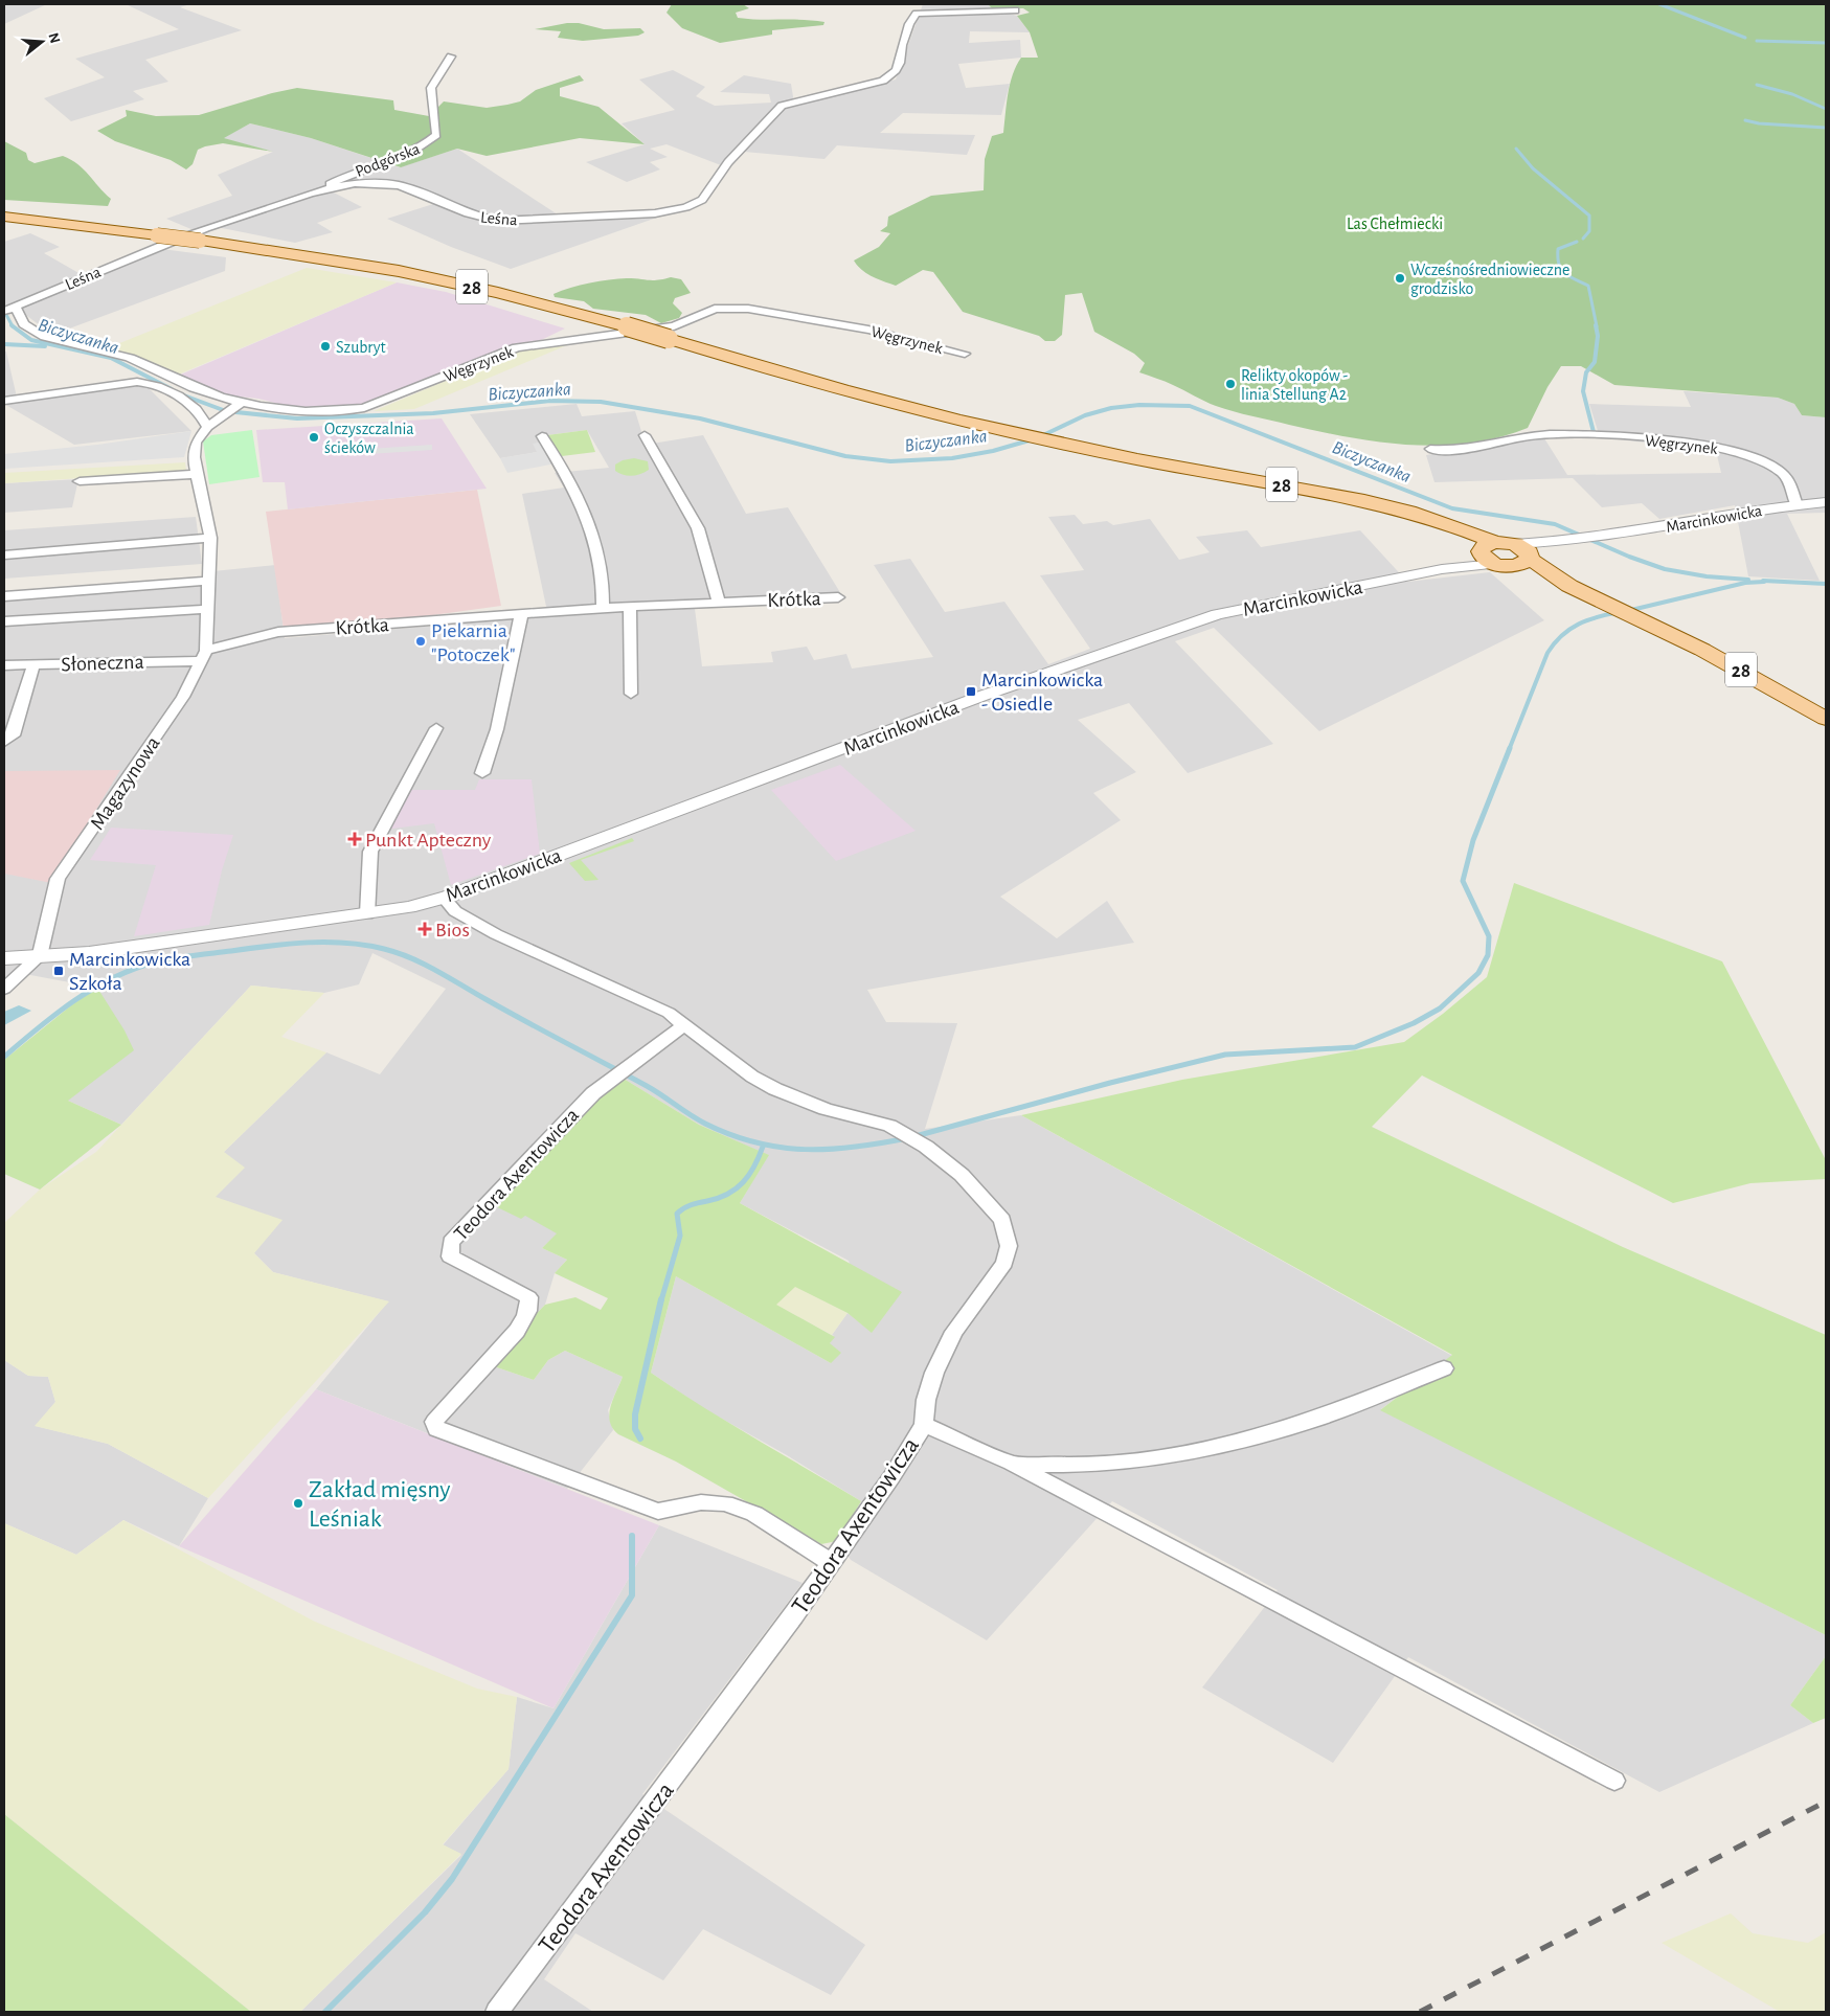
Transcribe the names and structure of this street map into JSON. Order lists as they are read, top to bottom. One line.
{"streets":{"main road":["28"],"street":["Podgórska","Leśna","Węgrzynek","Marcinkowicka","Krótka","Słoneczna","Magazynowa","Teodora Axentowicza"]},"crossings":[["Podgórska","Leśna"],["Leśna","Węgrzynek"],["28","Marcinkowicka"],["Węgrzynek","Marcinkowicka"],["Węgrzynek","Magazynowa"],["Marcinkowicka","Magazynowa"],["Marcinkowicka","Teodora Axentowicza"],["Krótka","Słoneczna"],["Krótka","Magazynowa"],["Słoneczna","Magazynowa"]],"water":["Biczyczanka"],"parks":["Las Chełmiecki"],"places":{"other":["Wcześnośredniowieczne grodzisko","Szubryt","Relikty okopów - linia Stellung A2","Oczyszczalnia ścieków","Piekarnia \"Potoczek\"","Zakład mięsny Leśniak"],"transit":["Marcinkowicka - Osiedle","Marcinkowicka Szkoła"],"health":["Punkt Apteczny","Bios"]},"north":"right"}
